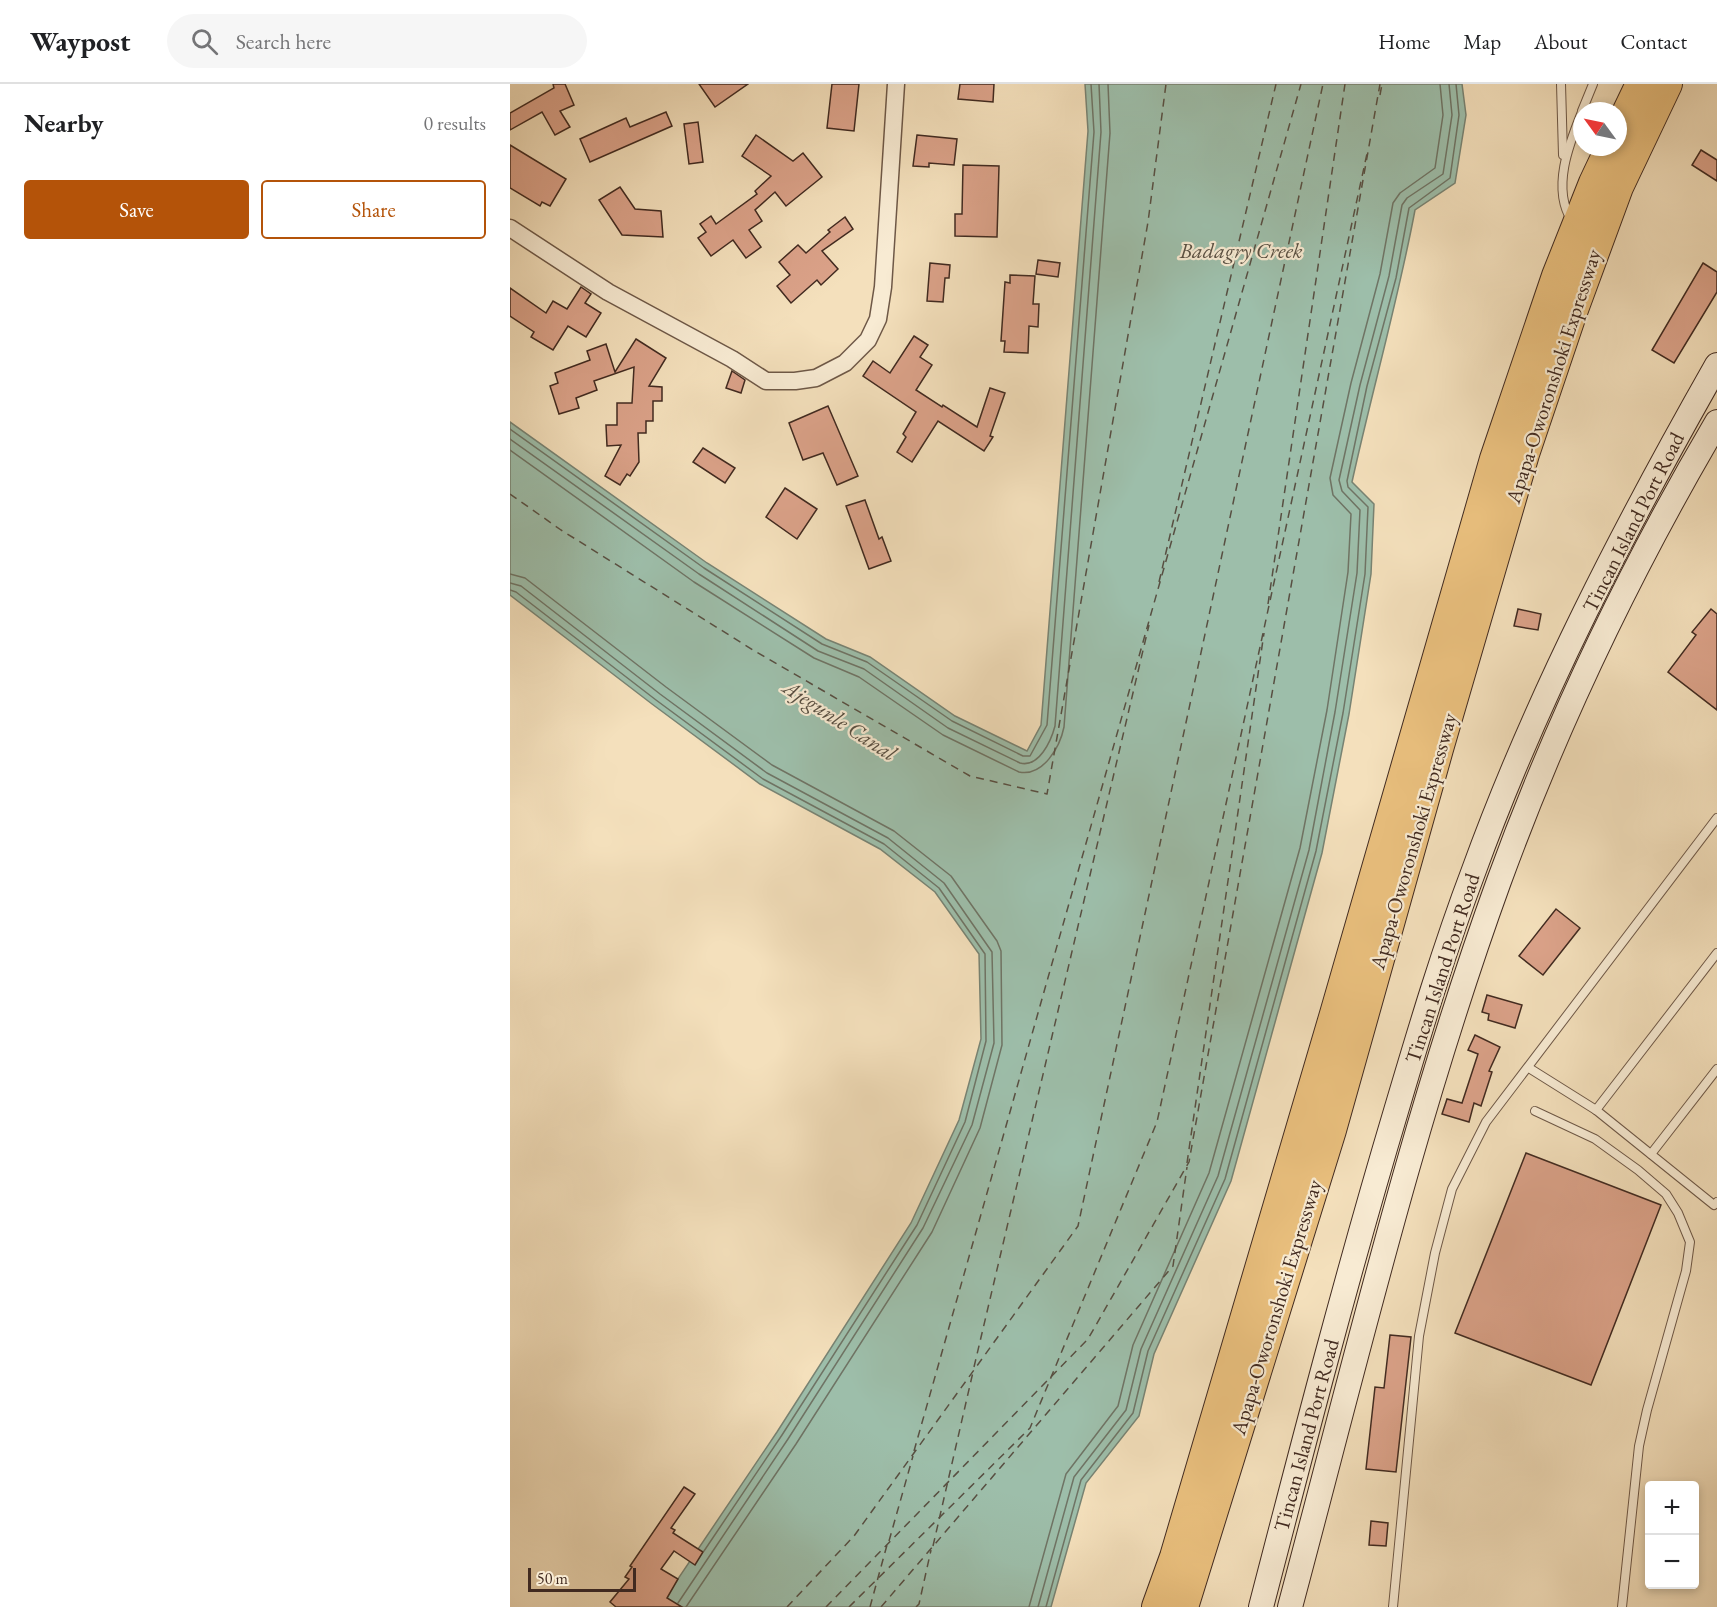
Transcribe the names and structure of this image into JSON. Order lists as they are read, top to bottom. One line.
{"streets":{"highway":["Apapa-Oworonshoki Expressway"],"street":["Tincan Island Port Road"]},"water":["Badagry Creek","Ajegunle Canal"],"scale_bar":"50 m","north":"top left","page":{"header":"Waypost","search":"Search here","nav":["Home","Map","About","Contact"],"heading":["Nearby","0 results"],"buttons":["Save","Share"],"map_buttons":["+","−"],"scale":"50 m"}}
